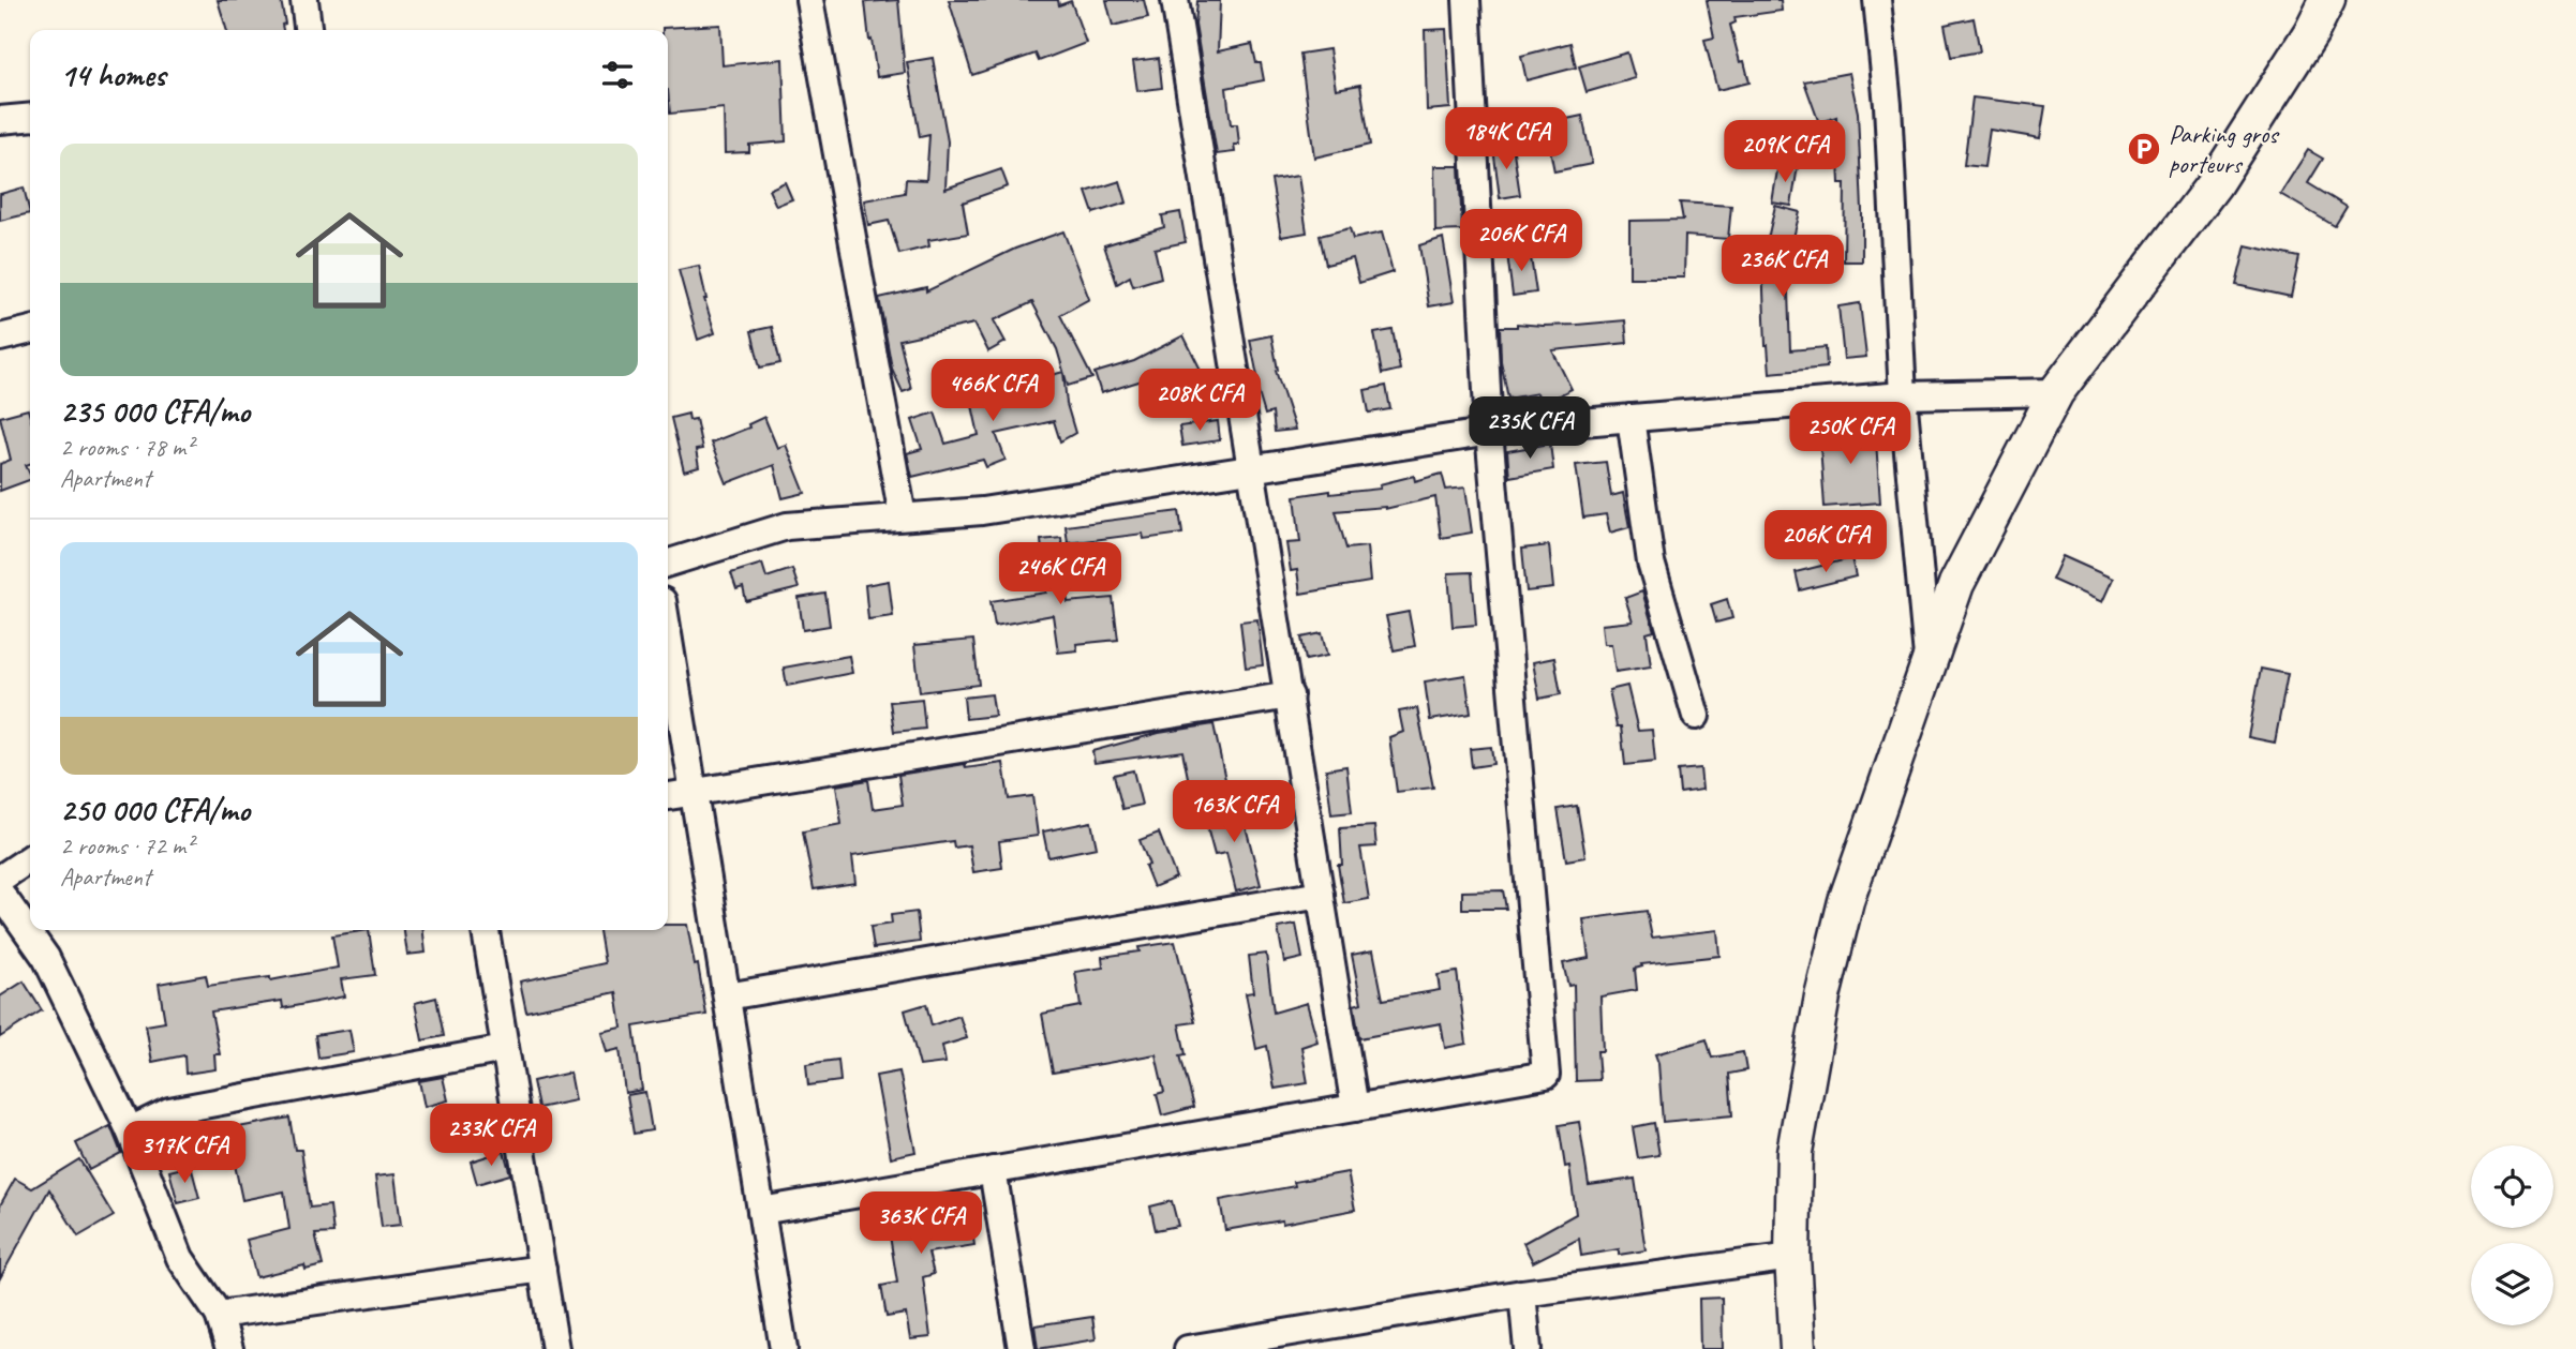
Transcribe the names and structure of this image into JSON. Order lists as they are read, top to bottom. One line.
{"places":{"parking":["Parking gros porteurs"]},"page":{"heading":"14 homes","price":["184K CFA","209K CFA","206K CFA","236K CFA","466K CFA","208K CFA","235K CFA","250K CFA","206K CFA","246K CFA","163K CFA","233K CFA","317K CFA","363K CFA"],"list":[{"name":"235 000 CFA/mo","note":"2 rooms · 78 m² · Apartment"},{"name":"250 000 CFA/mo","note":"2 rooms · 72 m² · Apartment"}]}}
